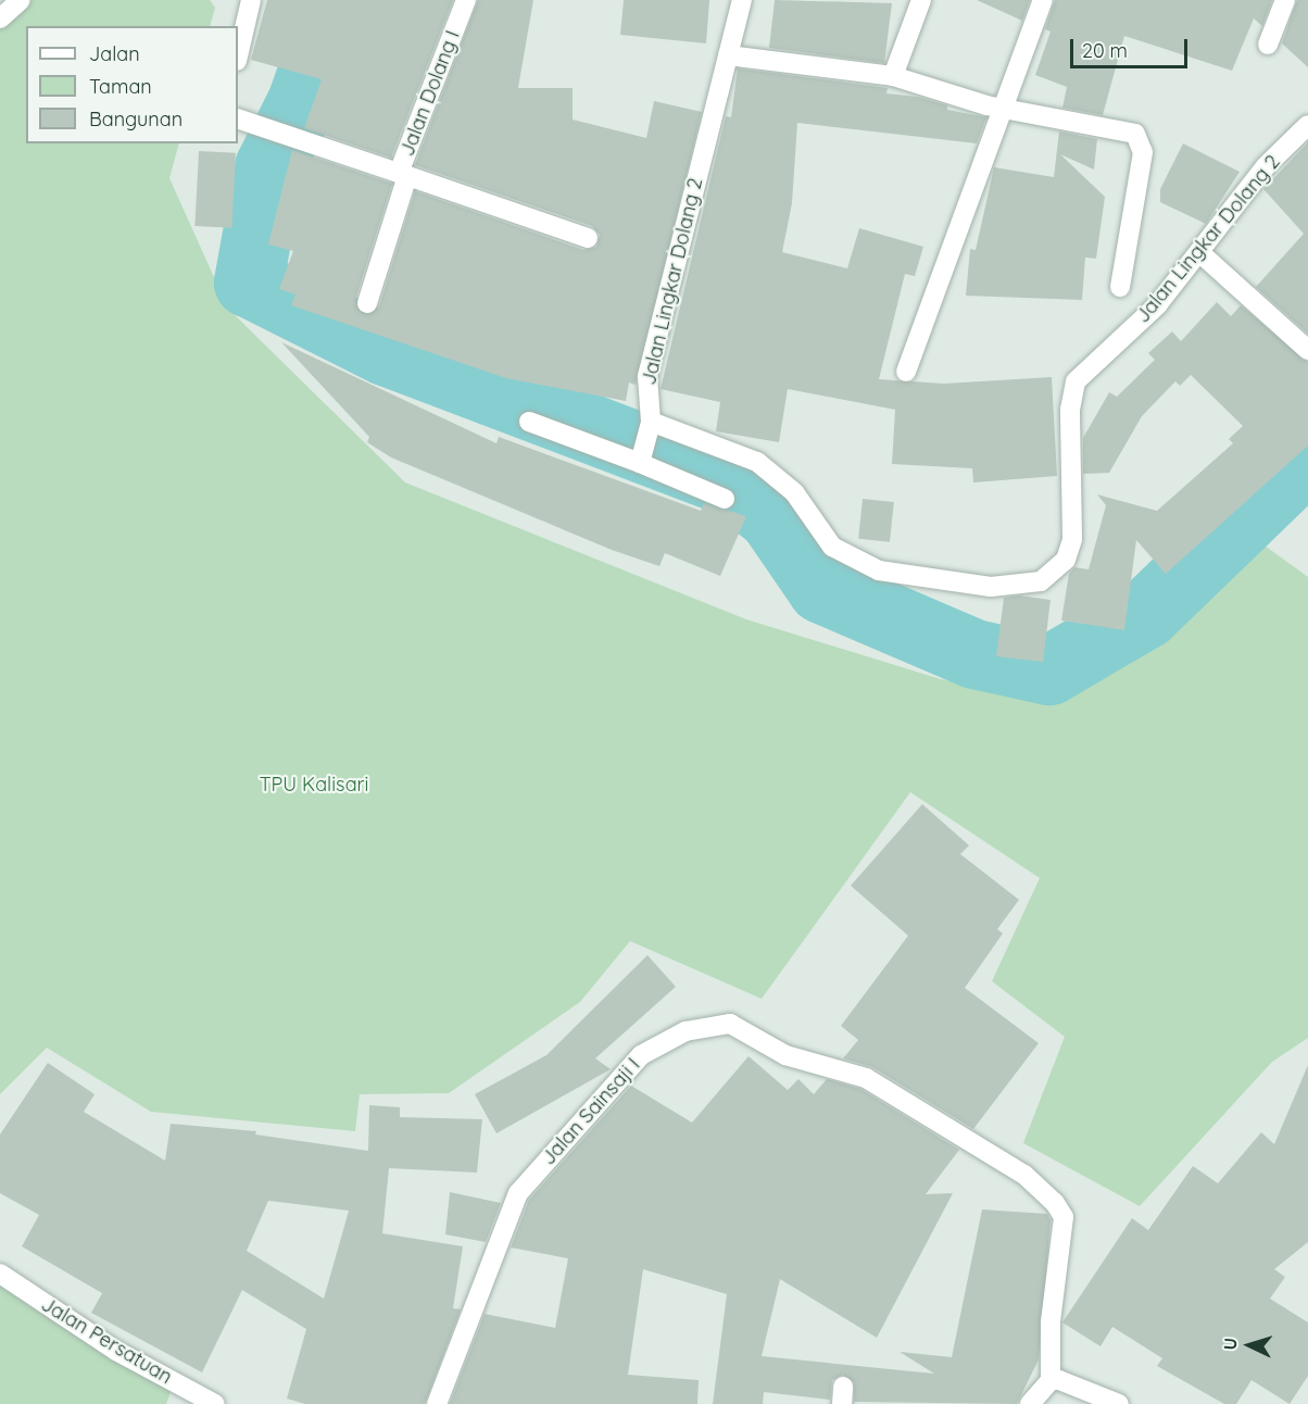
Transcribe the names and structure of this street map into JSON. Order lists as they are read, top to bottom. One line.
{"streets":{"street":["Jalan Dolang I","Jalan Lingkar Dolang 2","Jalan Sainsaji I","Jalan Persatuan"]},"parks":["TPU Kalisari"],"legend":["Jalan","Taman","Bangunan"],"scale_bar":"20 m","north":"left"}
